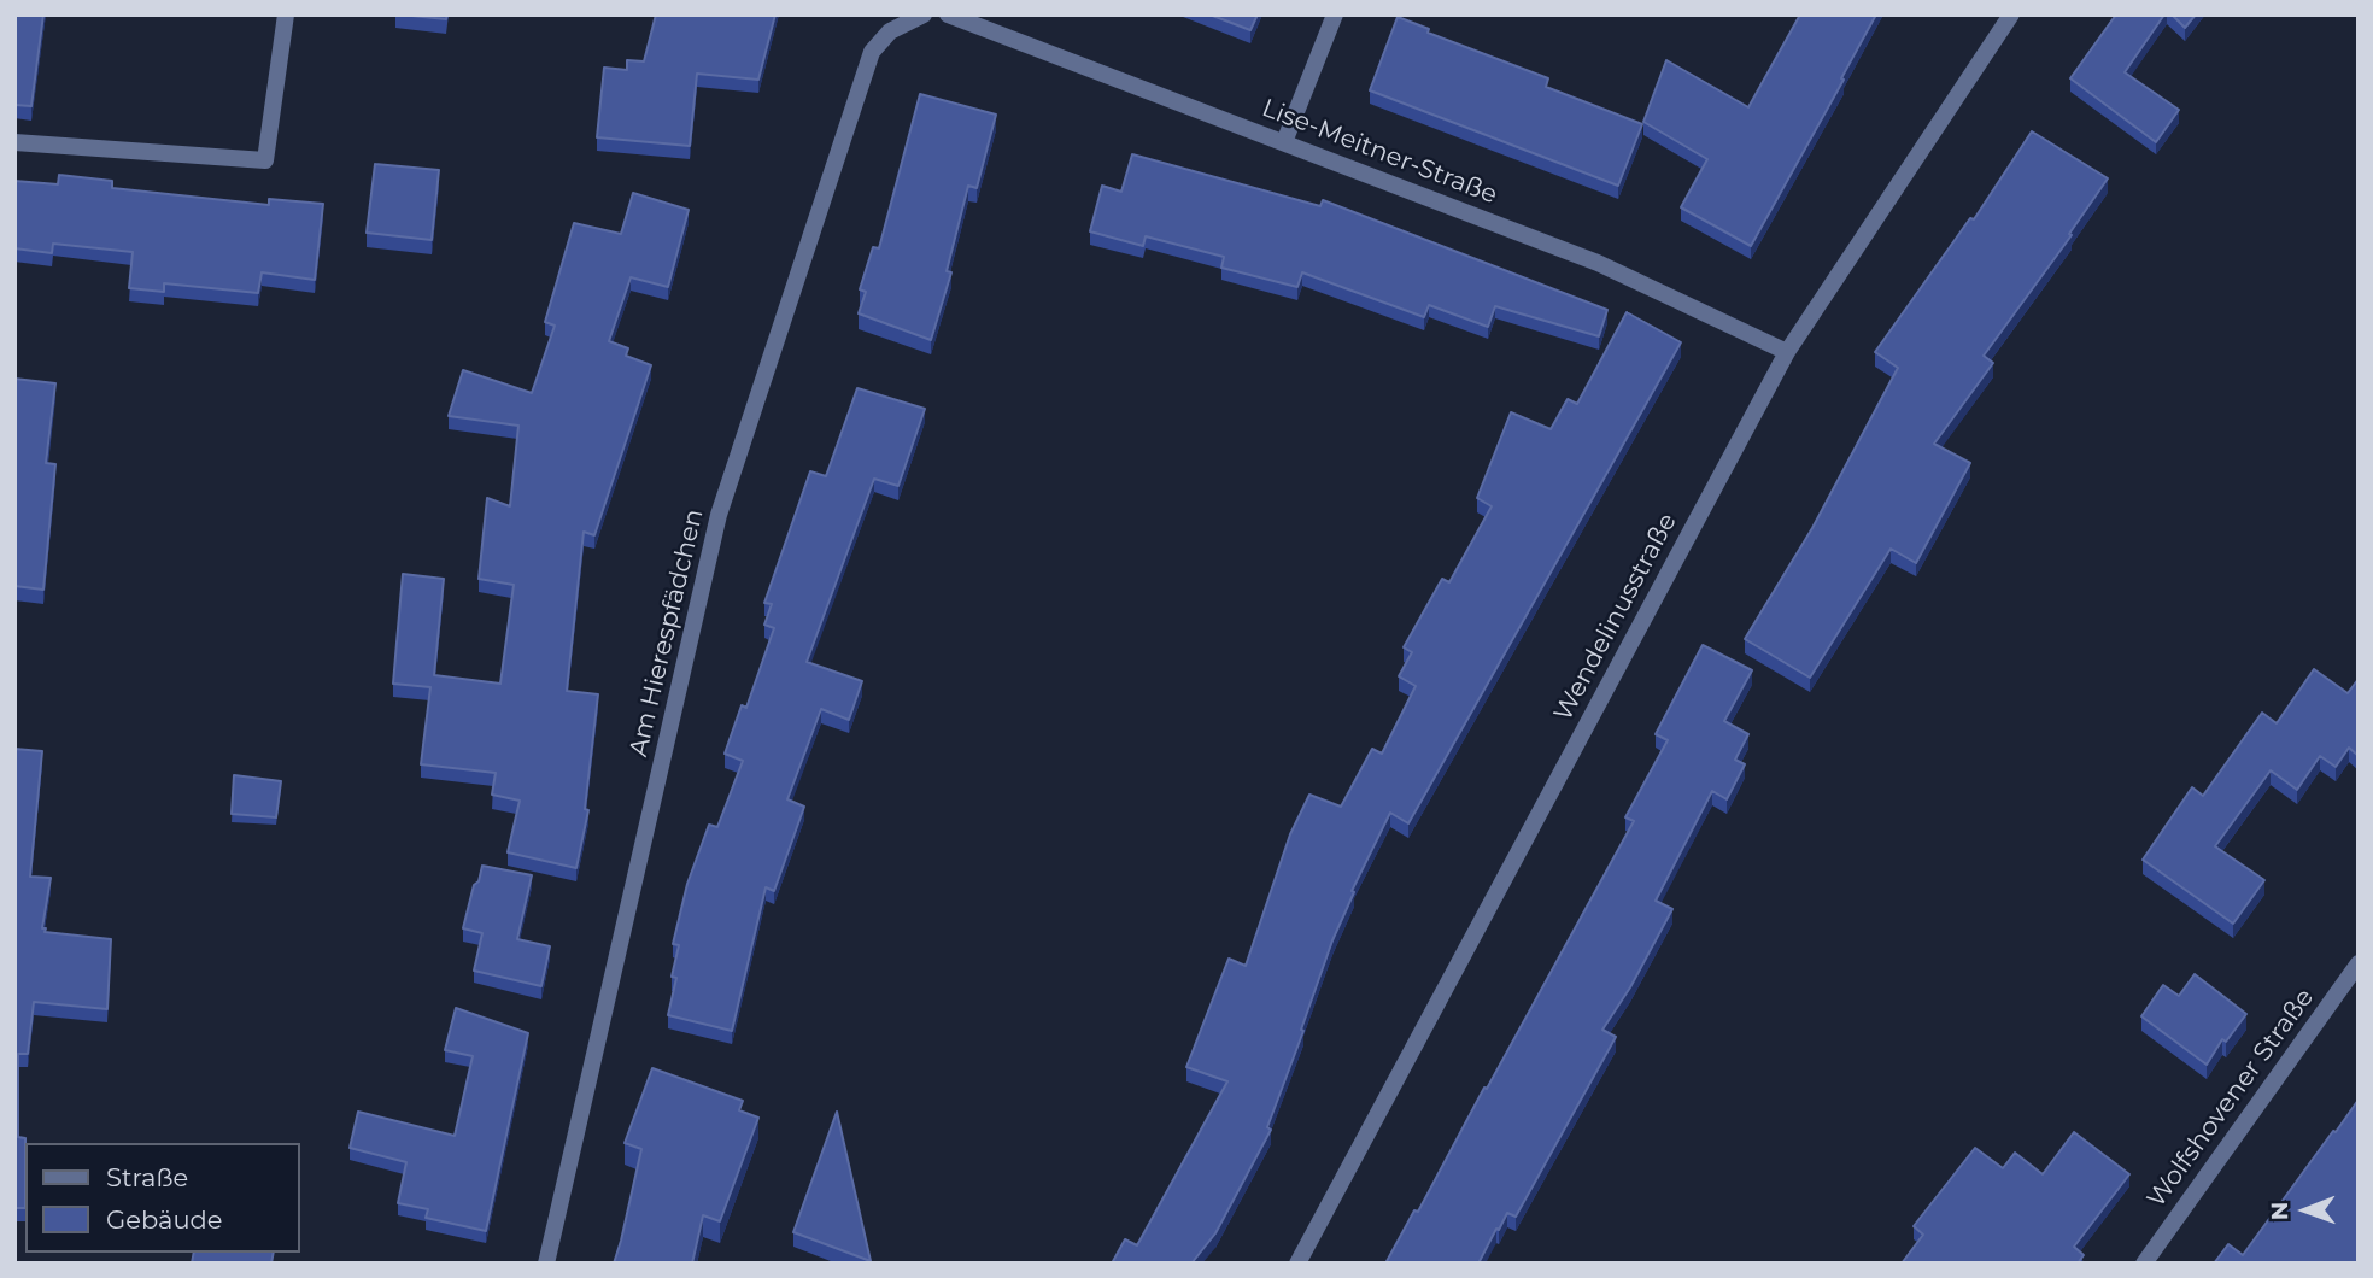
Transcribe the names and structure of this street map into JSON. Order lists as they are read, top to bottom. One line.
{"streets":{"street":["Lise-Meitner-Straße","Wendelinusstraße","Am Hierespfädchen","Wolfshovener Straße"]},"crossings":[["Lise-Meitner-Straße","Wendelinusstraße"]],"legend":["Straße","Gebäude"],"north":"left"}
